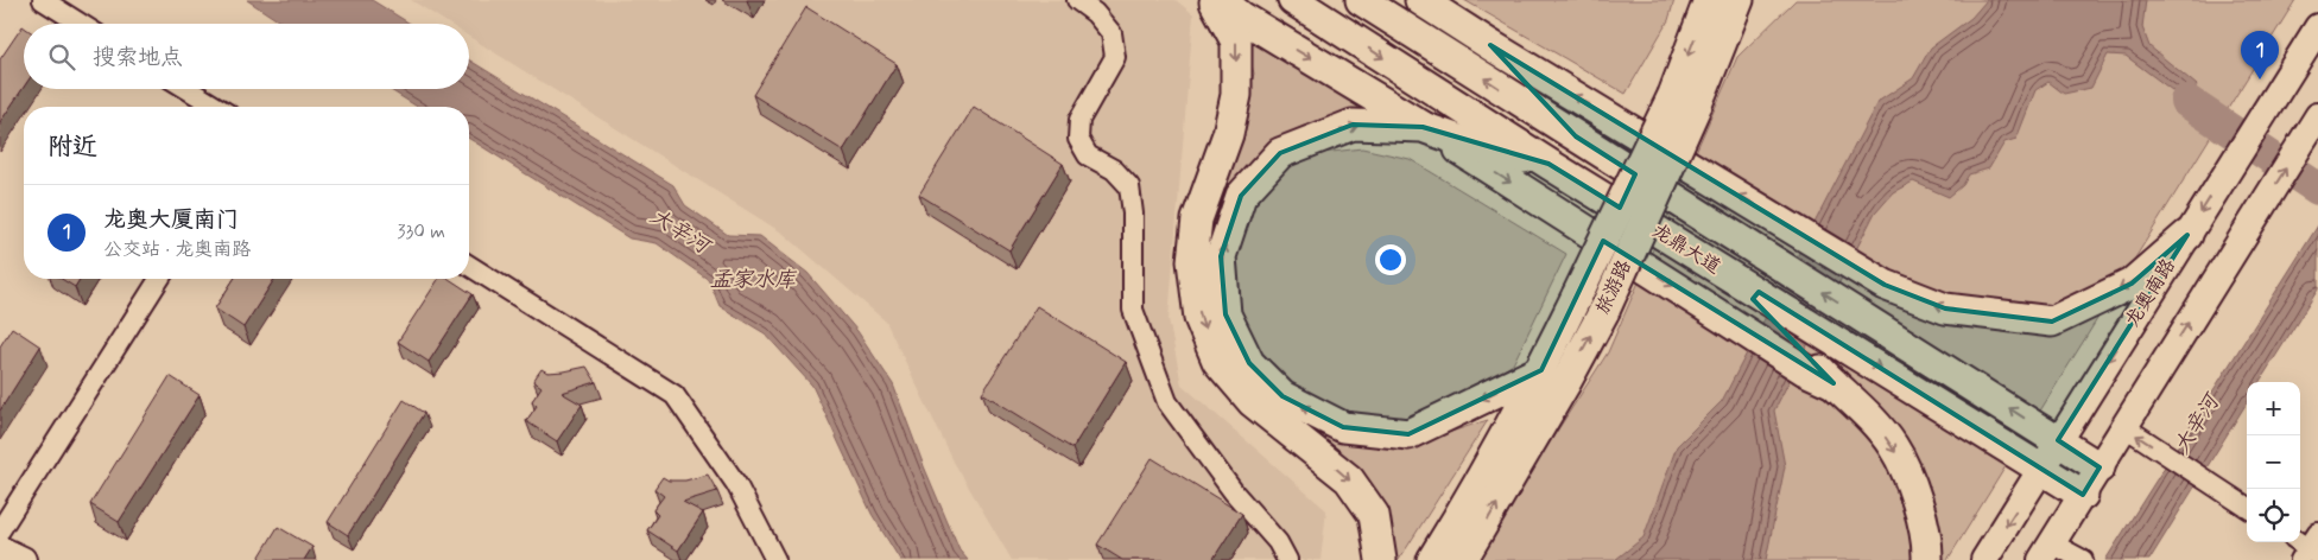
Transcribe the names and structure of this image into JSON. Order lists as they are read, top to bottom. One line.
{"streets":{"main road":["龙鼎大道","旅游路","龙奥南路"]},"crossings":[["龙鼎大道","龙奥南路"]],"water":["大辛河","孟家水库"],"page":{"search":"搜索地点","pins":"1","heading":"附近","list":[{"mark":"1","name":"龙奥大厦南门","note":"公交站 · 龙奥南路","value":"330 m"}],"map_buttons":["+","−"]}}
